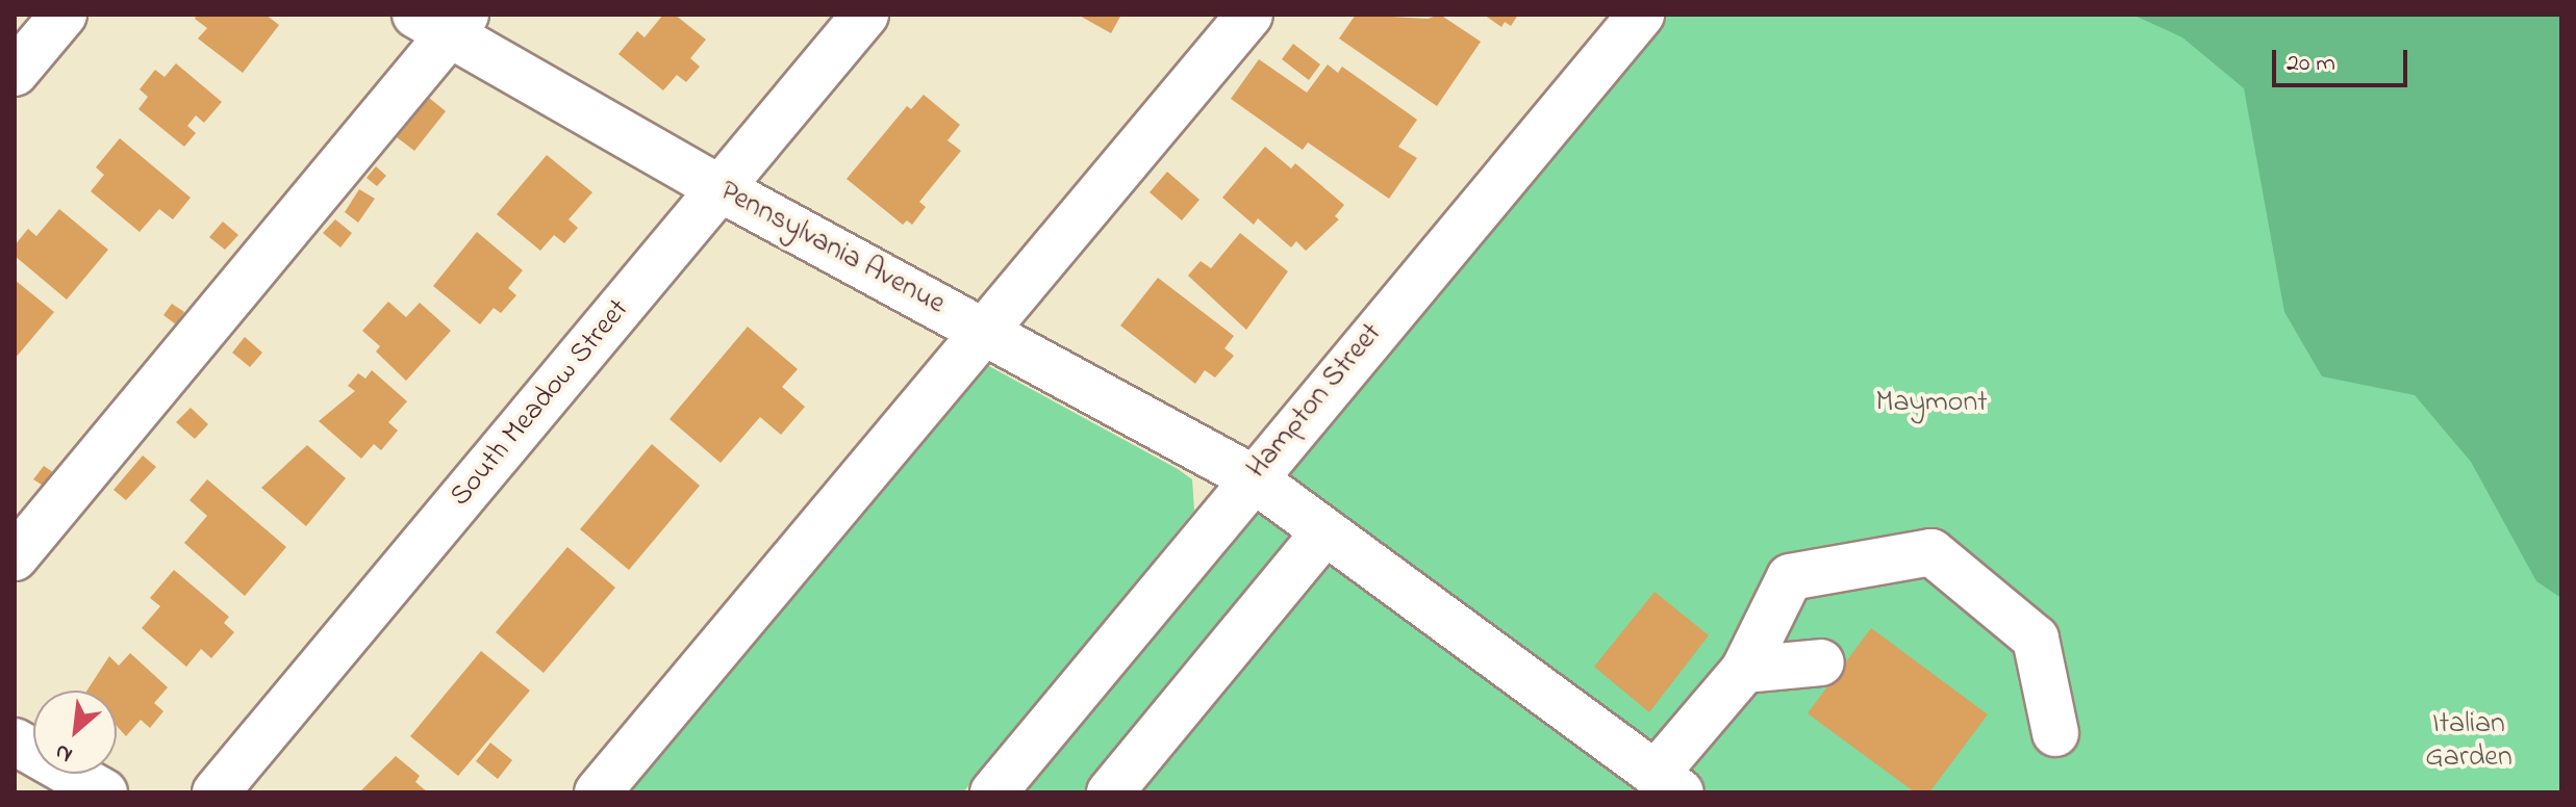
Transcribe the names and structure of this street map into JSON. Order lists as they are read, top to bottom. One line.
{"streets":{"street":["Pennsylvania Avenue","Hampton Street","South Meadow Street"]},"crossings":[["Pennsylvania Avenue","Hampton Street"],["Pennsylvania Avenue","South Meadow Street"]],"parks":["Maymont","Italian Garden"],"scale_bar":"20 m","north":"bottom left"}
